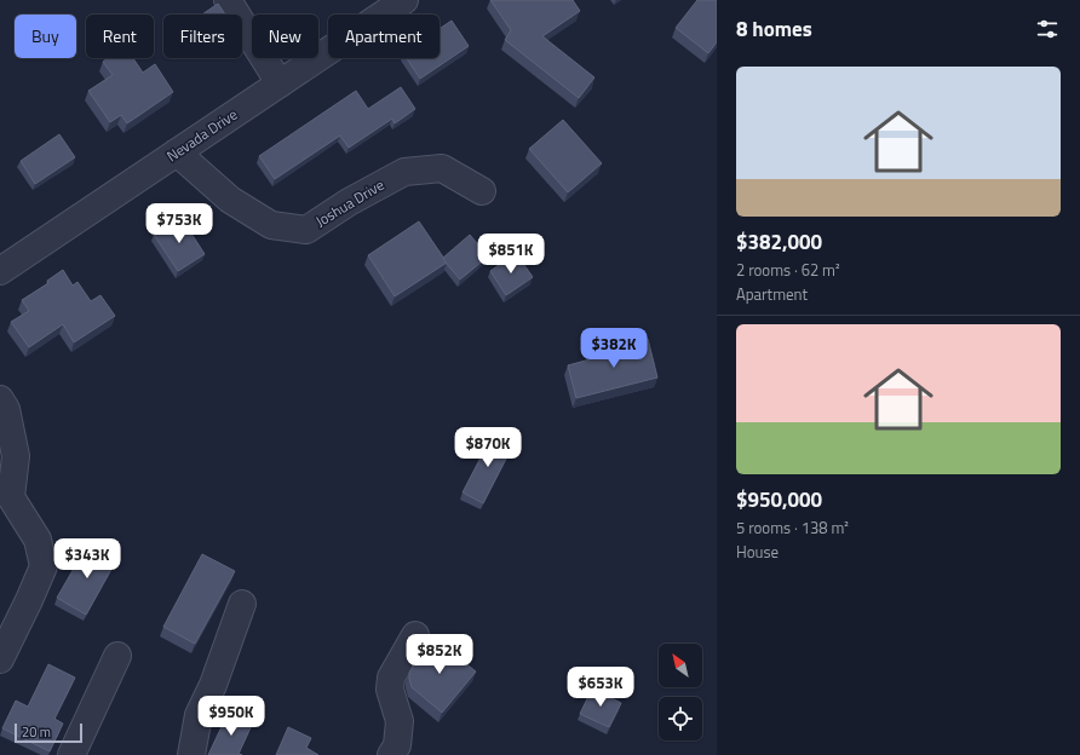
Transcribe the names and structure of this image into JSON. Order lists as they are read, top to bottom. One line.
{"streets":{"street":["Nevada Drive","Joshua Drive"]},"crossings":[["Nevada Drive","Joshua Drive"]],"scale_bar":"20 m","north":"top left","page":{"heading":"8 homes","chip":["Buy","Rent","Filters","New","Apartment"],"list":[{"name":"$382,000","note":"2 rooms · 62 m² · Apartment"},{"name":"$950,000","note":"5 rooms · 138 m² · House"}],"price":["$753K","$851K","$382K","$870K","$343K","$852K","$653K","$950K"],"scale":"20 m"}}
